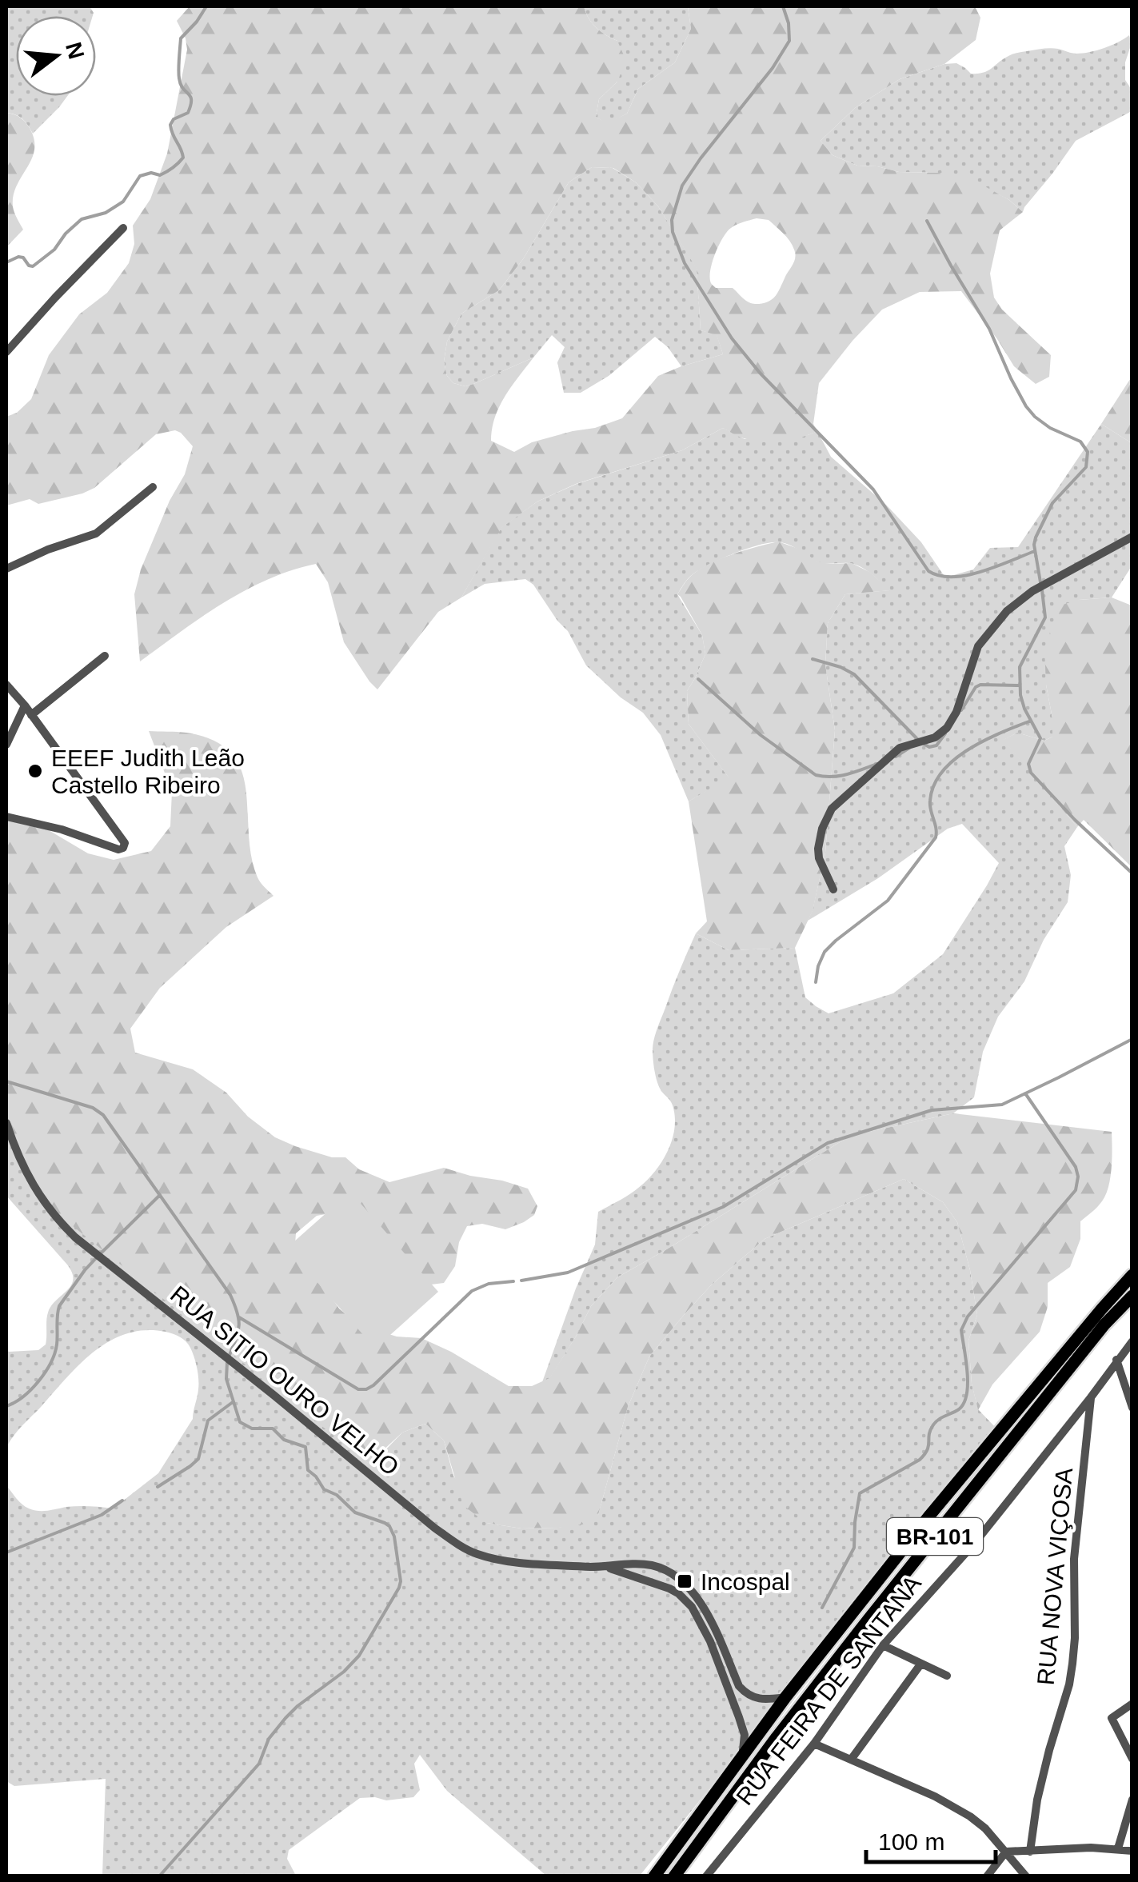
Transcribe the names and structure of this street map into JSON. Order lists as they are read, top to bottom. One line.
{"streets":{"main road":["BR-101"],"street":["RUA SITIO OURO VELHO","RUA NOVA VIÇOSA","RUA FEIRA DE SANTANA"]},"crossings":[["RUA SITIO OURO VELHO","BR-101"],["RUA NOVA VIÇOSA","RUA FEIRA DE SANTANA"]],"places":{"other":["EEEF Judith Leão Castello Ribeiro"],"transit":["Incospal"]},"scale_bar":"100 m","north":"right"}
